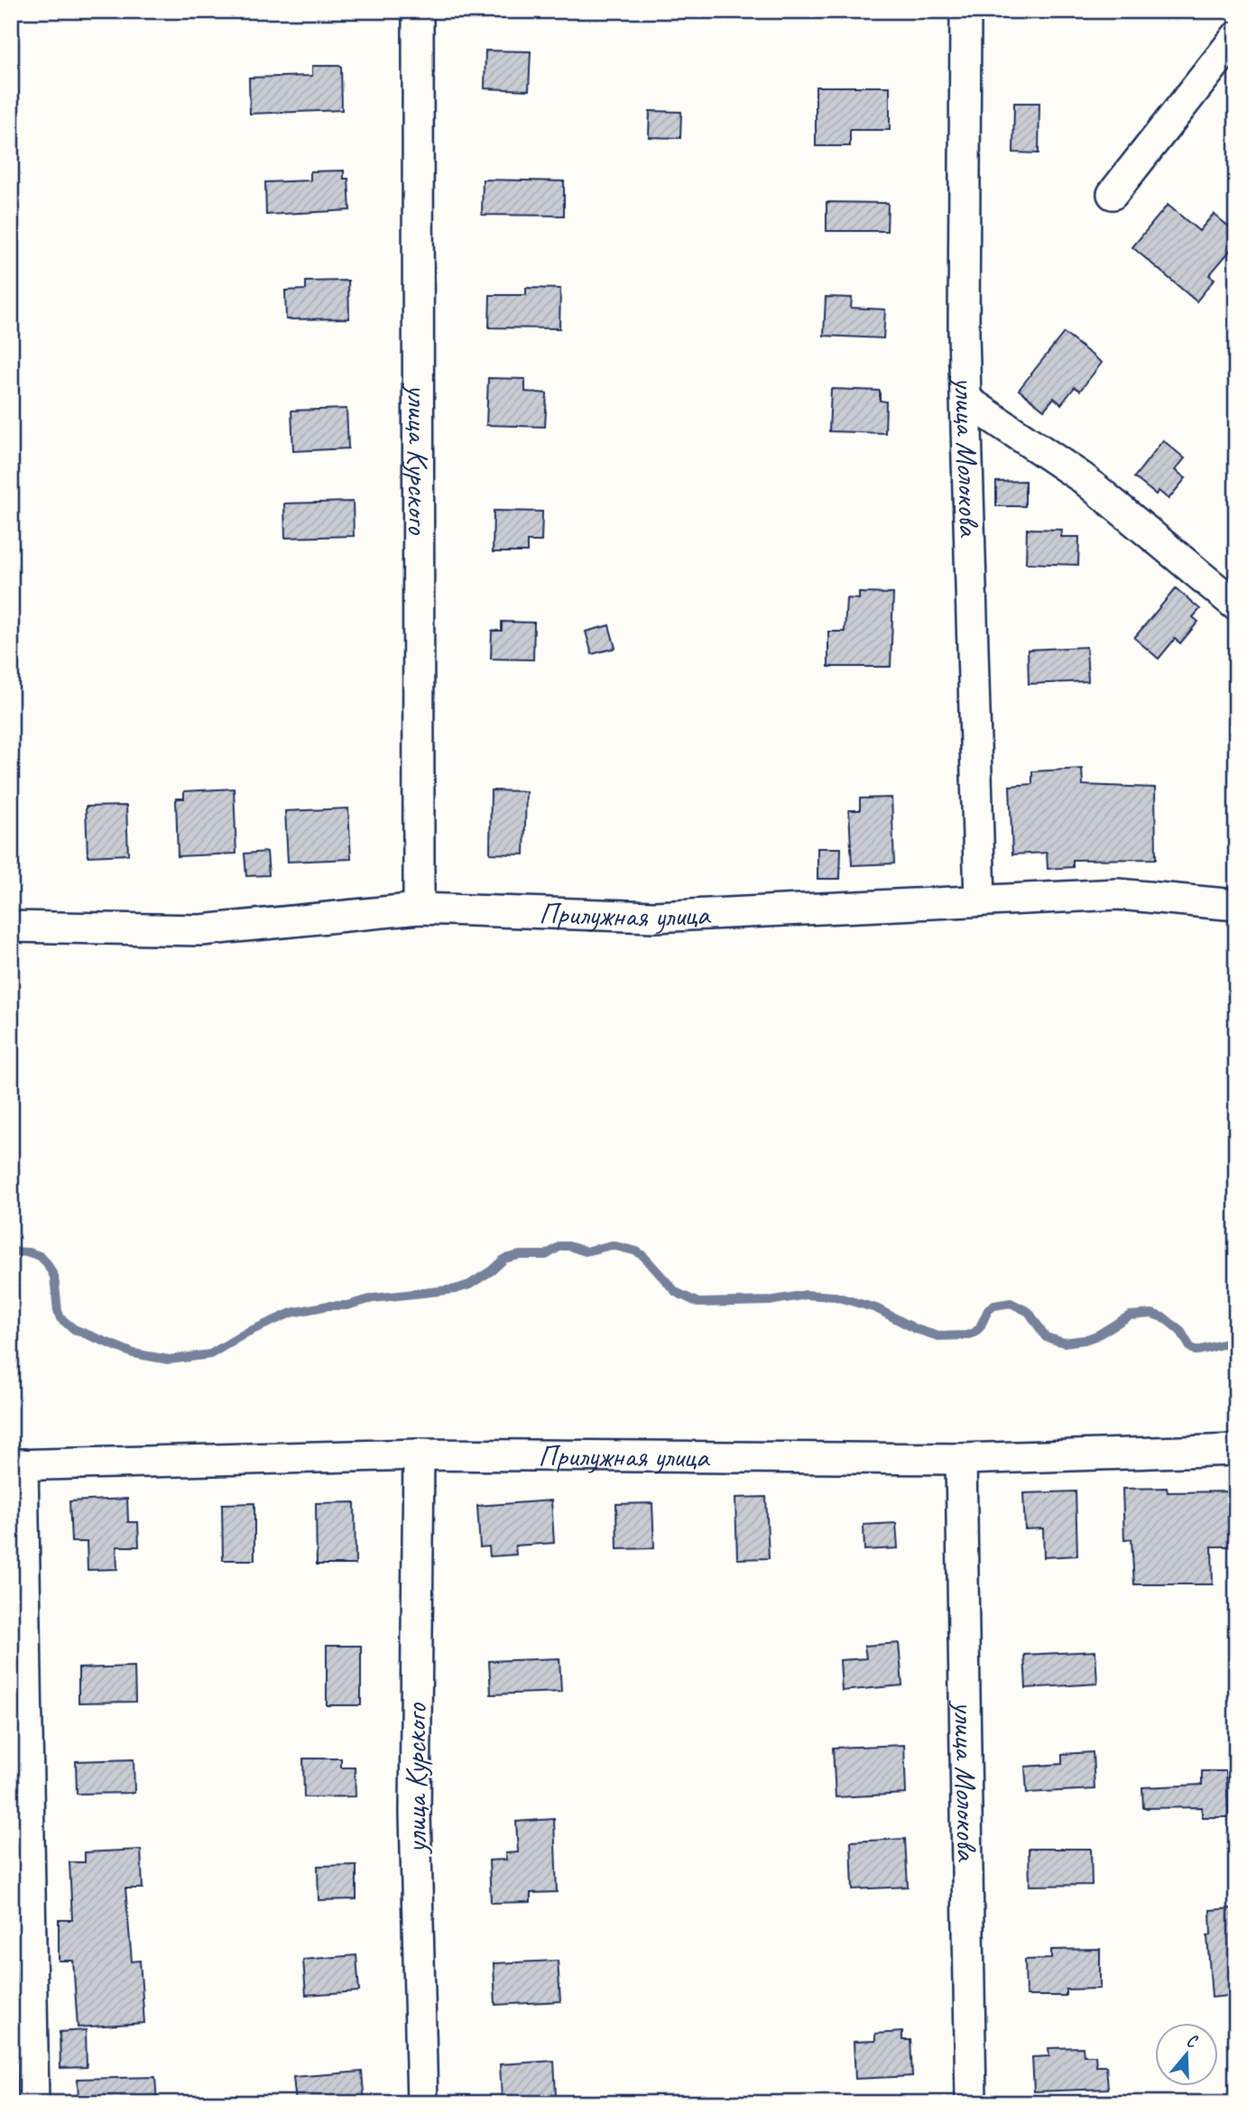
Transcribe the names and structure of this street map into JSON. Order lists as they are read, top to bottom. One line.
{"streets":{"street":["улица Молокова","улица Курского","Прилужная улица"]},"crossings":[["улица Молокова","Прилужная улица"],["улица Курского","Прилужная улица"]],"north":"top"}
